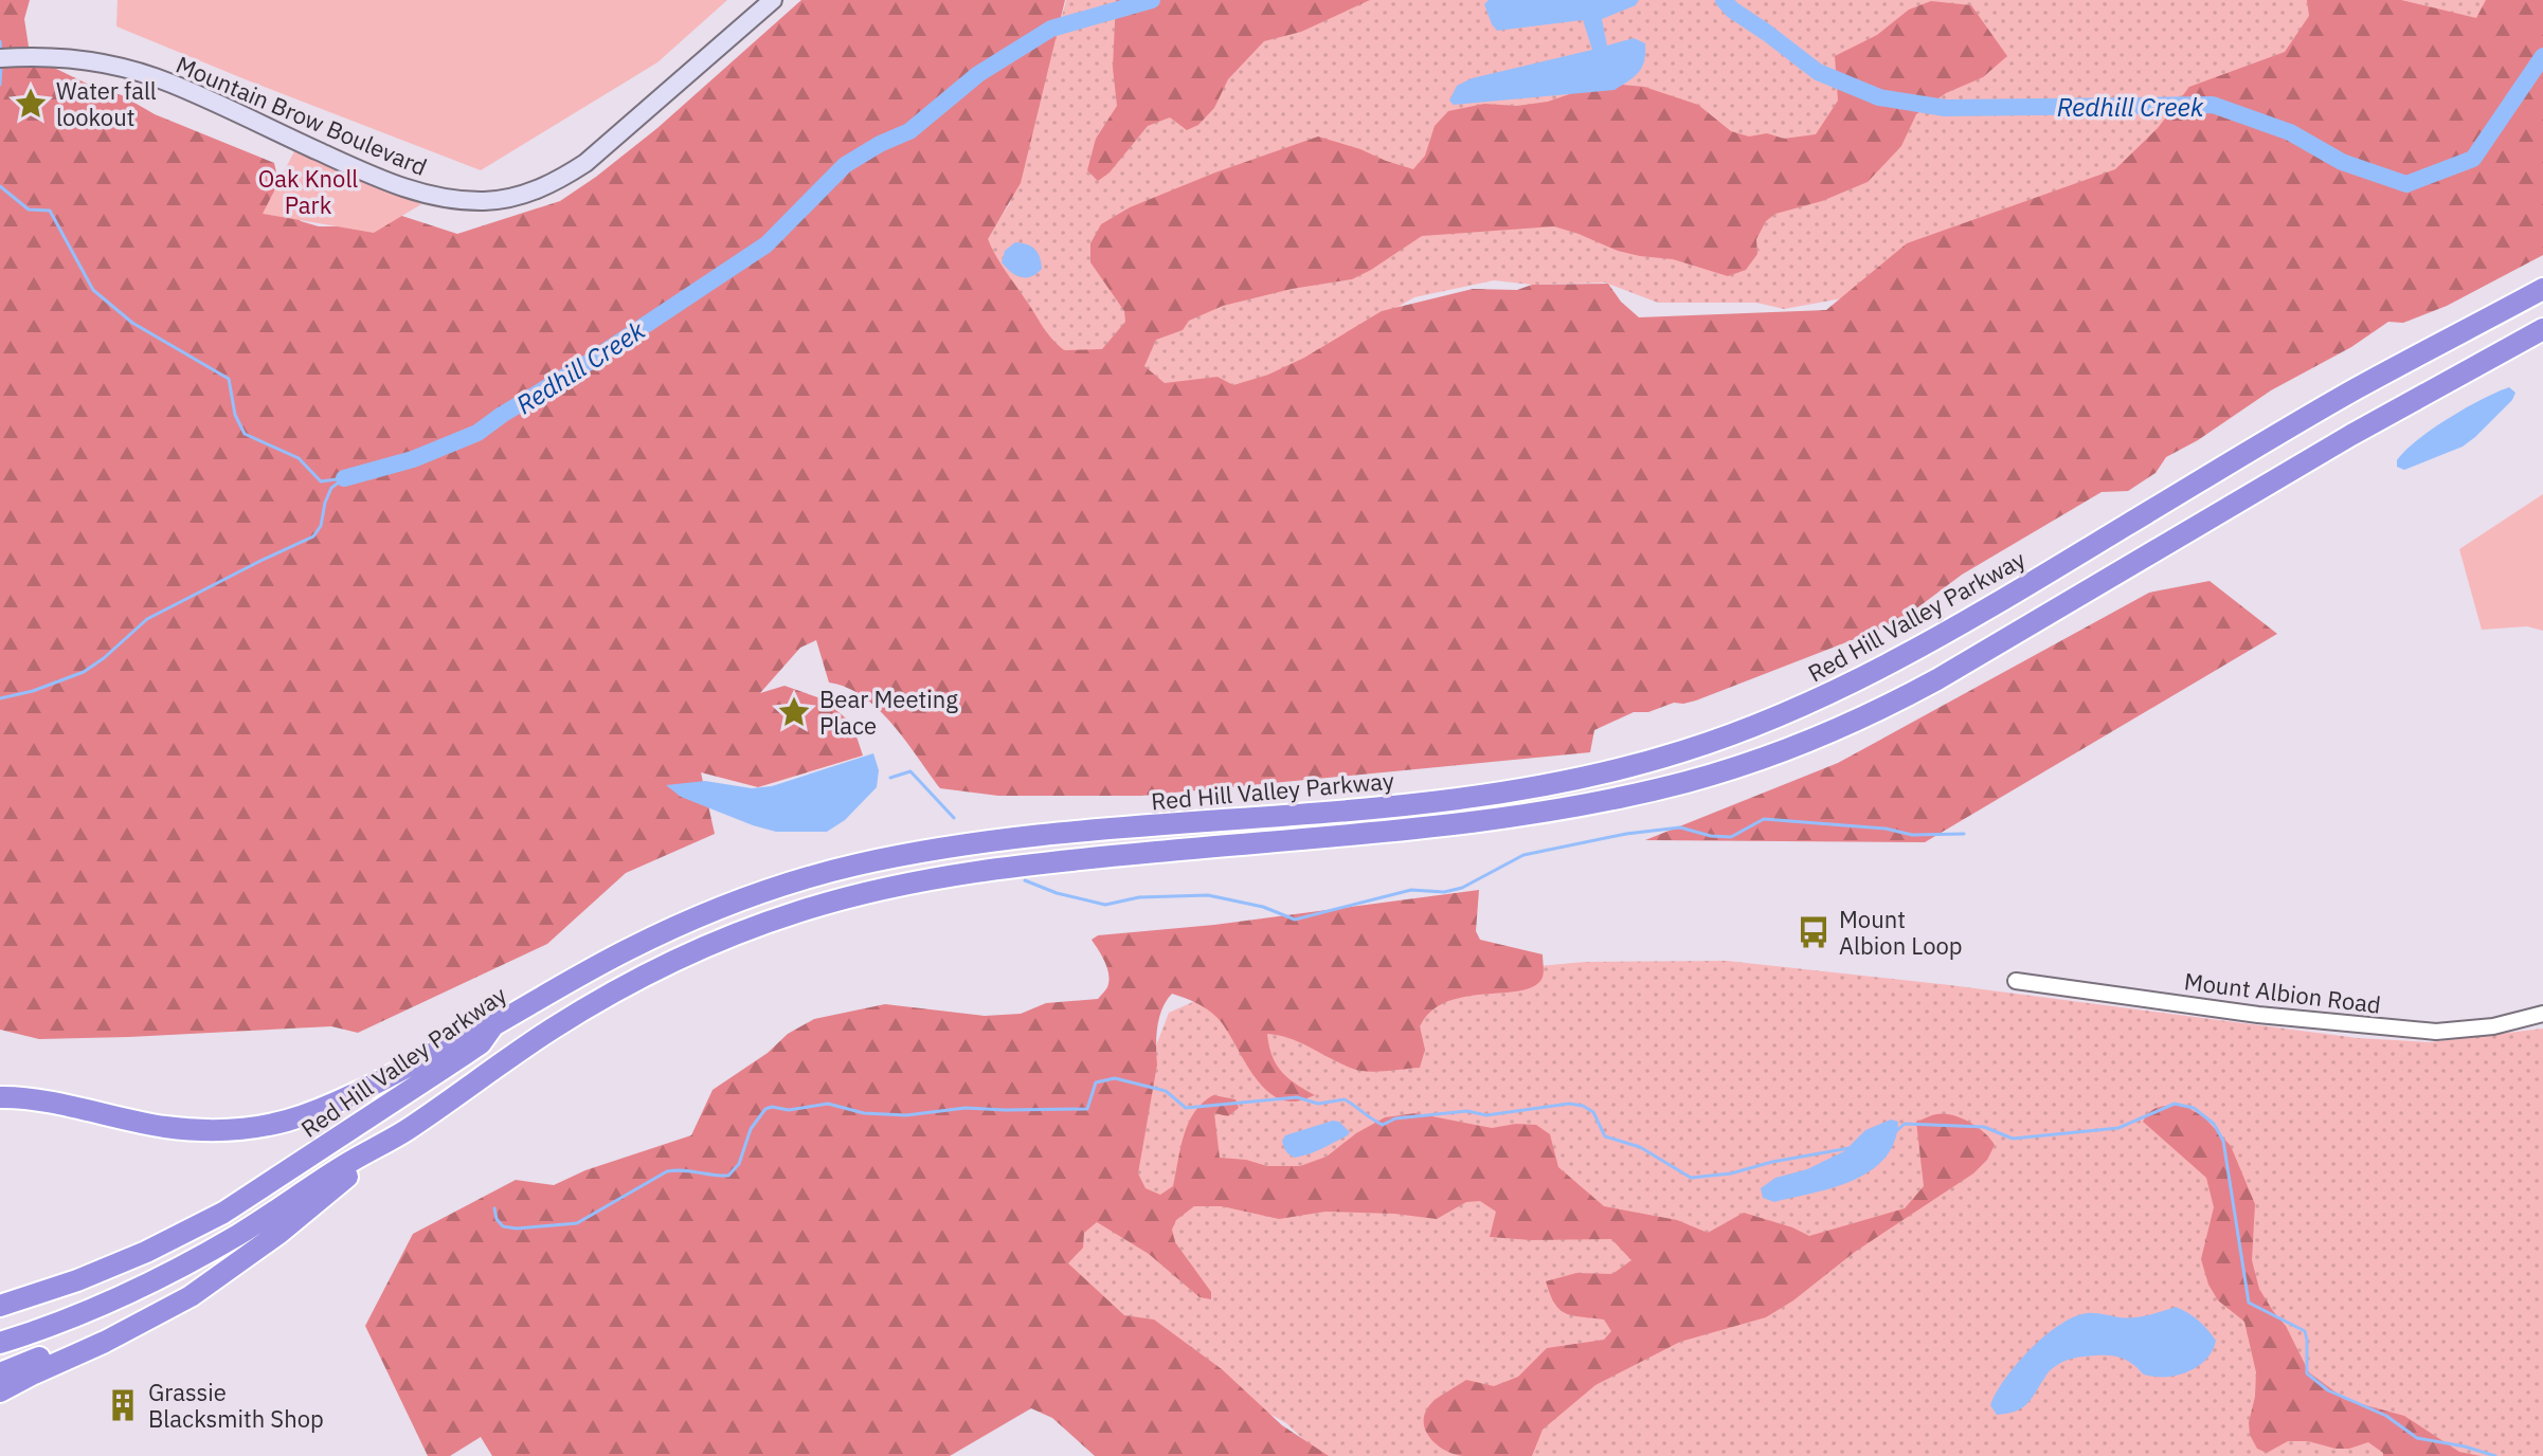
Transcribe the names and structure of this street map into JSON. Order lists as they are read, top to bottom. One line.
{"streets":{"highway":["Red Hill Valley Parkway"],"main road":["Mountain Brow Boulevard"],"street":["Mount Albion Road"]},"water":["Redhill Creek"],"parks":["Oak Knoll Park"],"places":{"place":["Water fall lookout","Bear Meeting Place"],"bus stop":["Mount Albion Loop"],"building":["Grassie Blacksmith Shop"]}}
